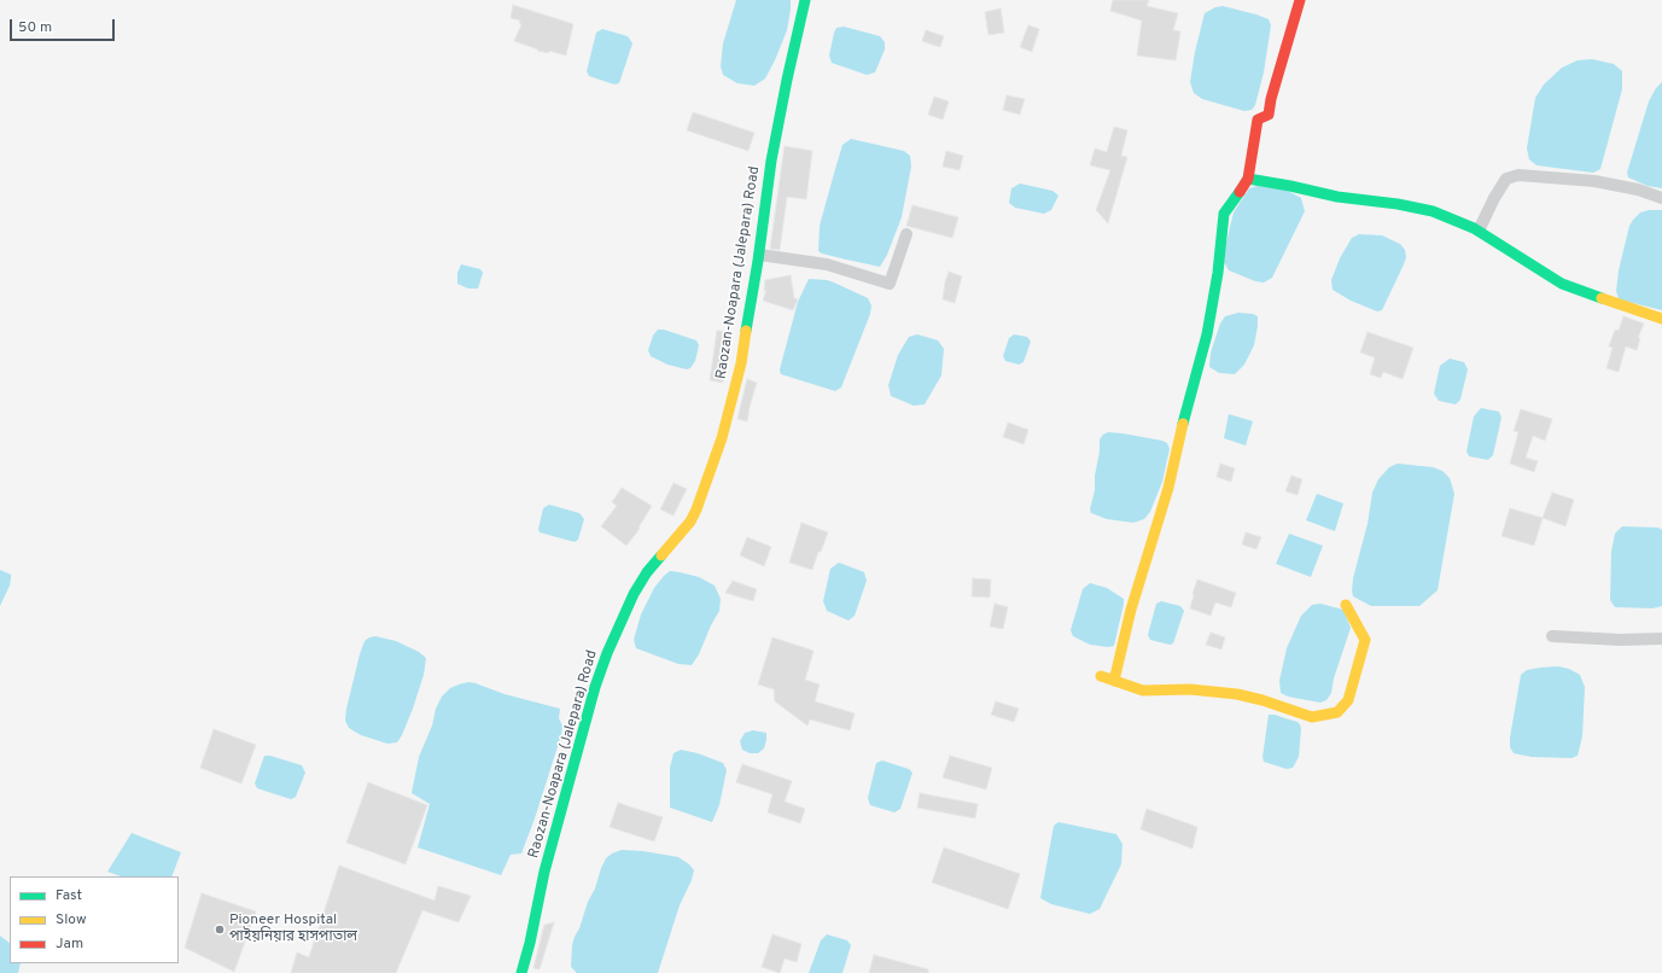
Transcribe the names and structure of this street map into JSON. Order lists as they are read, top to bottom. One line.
{"streets":{"street":["Raozan-Noapara (Jalepara) Road"]},"places":["Pioneer Hospital পাইয়নিয়ার হাসপাতাল"],"legend":["Fast","Slow","Jam"],"scale_bar":"50 m"}
